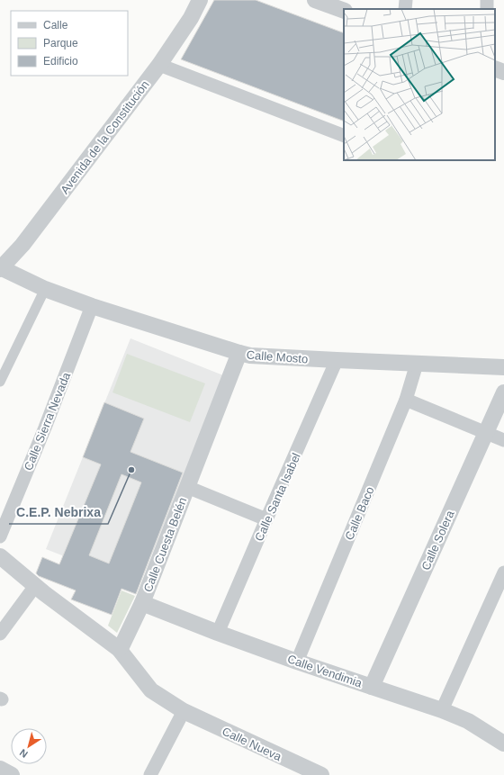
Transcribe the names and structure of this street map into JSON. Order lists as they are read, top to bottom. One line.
{"streets":{"street":["Avenida de la Constitución","Calle Mosto","Calle Sierra Nevada","Calle Santa Isabel","Calle Baco","Calle Solera","Calle Cuesta Belén","Calle Vendimia","Calle Nueva"]},"crossings":[["Avenida de la Constitución","Calle Mosto"],["Calle Mosto","Calle Sierra Nevada"],["Calle Mosto","Calle Santa Isabel"],["Calle Mosto","Calle Baco"],["Calle Mosto","Calle Cuesta Belén"],["Calle Santa Isabel","Calle Vendimia"],["Calle Baco","Calle Vendimia"],["Calle Solera","Calle Vendimia"],["Calle Cuesta Belén","Calle Vendimia"]],"places":["C.E.P. Nebrixa"],"legend":["Calle","Parque","Edificio"],"north":"bottom left"}
